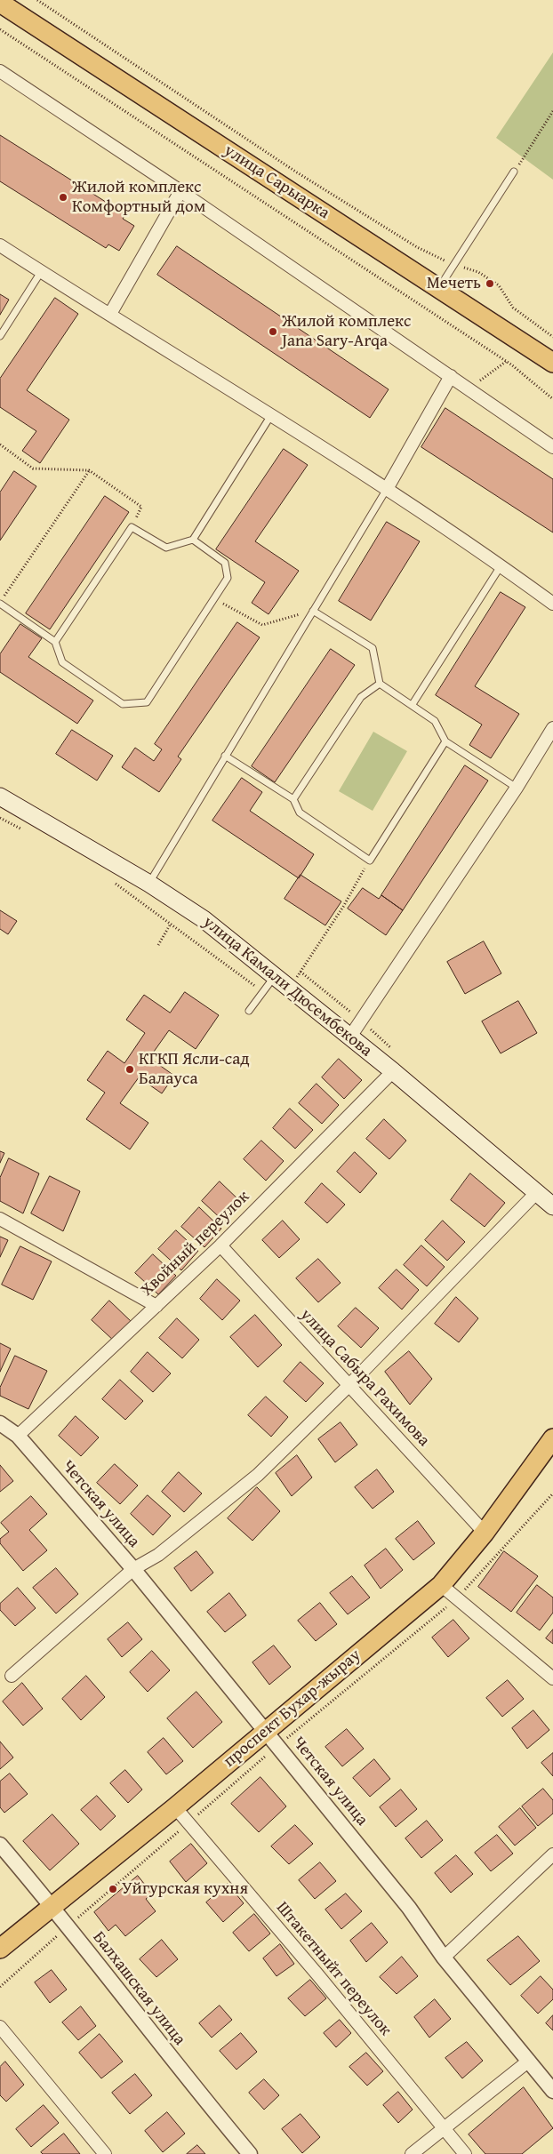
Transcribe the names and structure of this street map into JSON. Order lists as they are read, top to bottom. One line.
{"streets":{"main road":["улица Сарыарка","улица Камали Дюсембекова","проспект Бухар-жырау"],"street":["Хвойный переулок","улица Сабыра Рахимова","Четская улица","Штакетныйт переулок","Балхашская улица"]},"crossings":[["улица Камали Дюсембекова","Хвойный переулок"],["Хвойный переулок","улица Сабыра Рахимова"],["Хвойный переулок","Четская улица"],["улица Сабыра Рахимова","проспект Бухар-жырау"],["Четская улица","проспект Бухар-жырау"],["проспект Бухар-жырау","Штакетныйт переулок"],["проспект Бухар-жырау","Балхашская улица"]],"places":["Жилой комплекс Комфортный дом","Мечеть","Жилой комплекс Jana Sary-Arqa","КГКП Ясли-сад Балауса","Уйгурская кухня"]}
